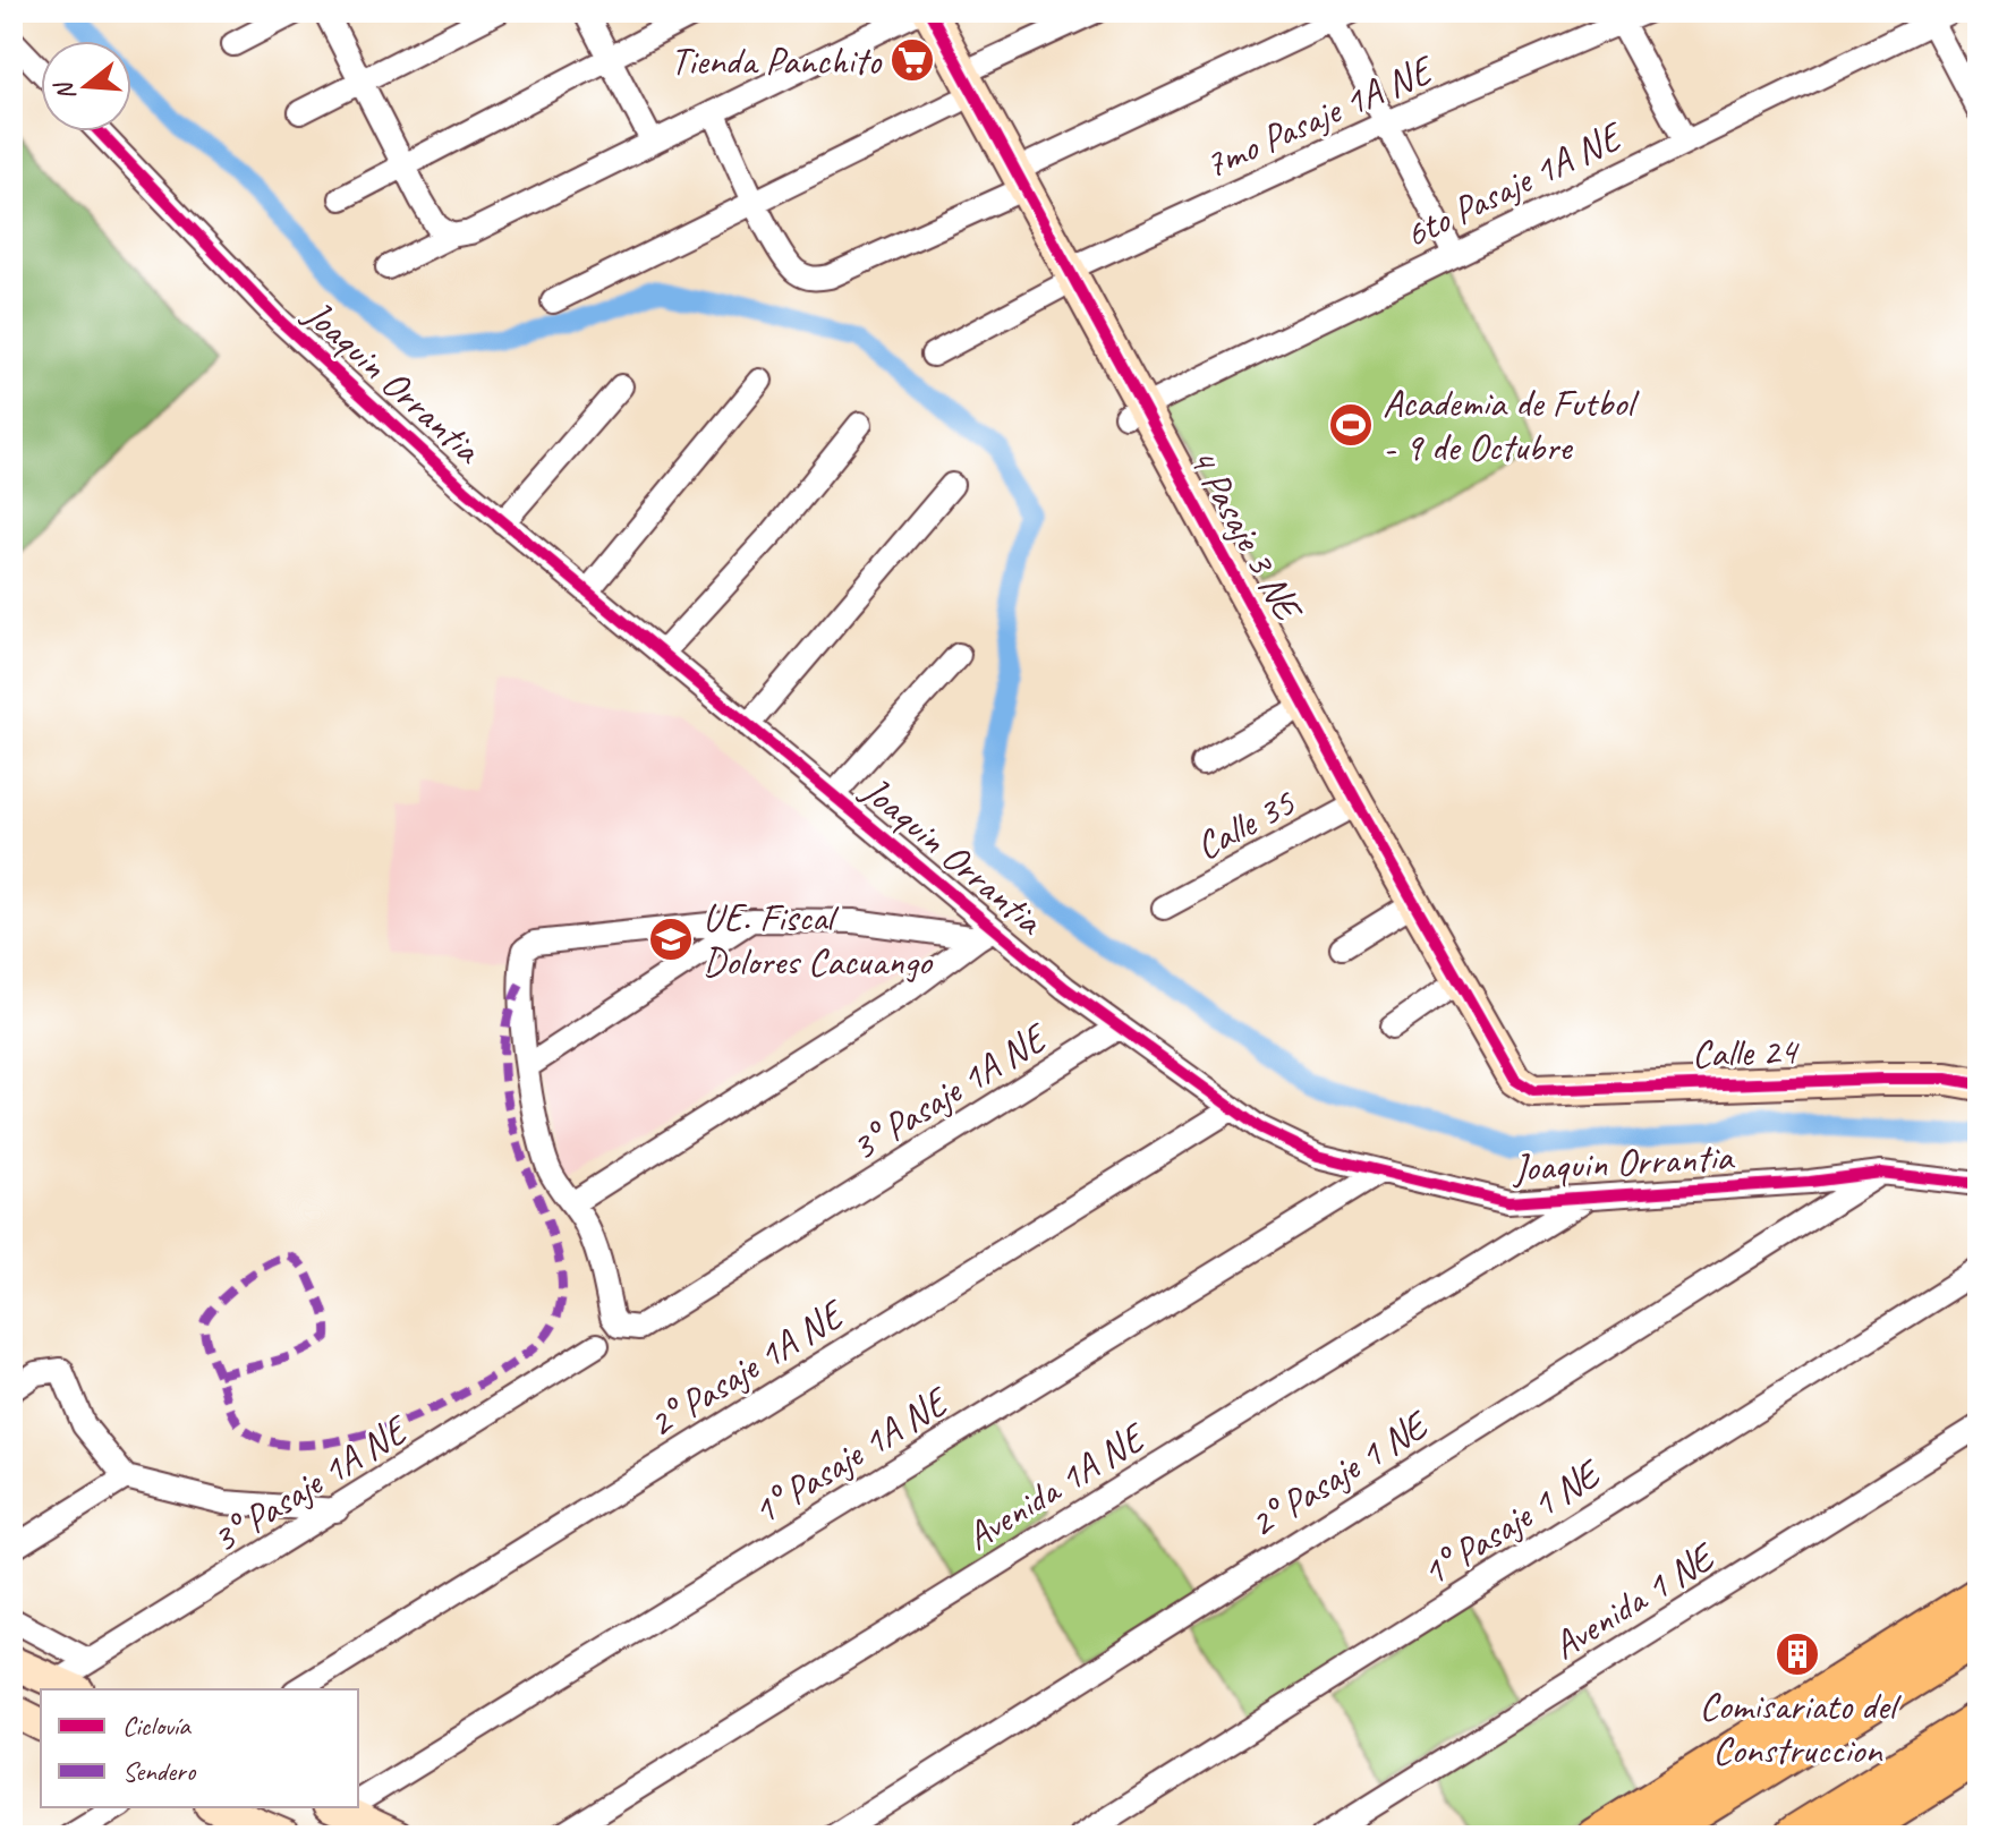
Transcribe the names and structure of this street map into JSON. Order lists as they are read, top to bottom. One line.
{"streets":{"street":["7mo Pasaje 1A NE","6to Pasaje 1A NE","Joaquin Orrantia","4 Pasaje 3 NE","Calle 35","Calle 24","3° Pasaje 1A NE","2° Pasaje 1A NE","1° Pasaje 1A NE","2° Pasaje 1 NE","Avenida 1A NE","1° Pasaje 1 NE","Avenida 1 NE"]},"crossings":[["7mo Pasaje 1A NE","4 Pasaje 3 NE"],["6to Pasaje 1A NE","4 Pasaje 3 NE"],["Joaquin Orrantia","3° Pasaje 1A NE"],["Joaquin Orrantia","2° Pasaje 1A NE"],["Joaquin Orrantia","1° Pasaje 1A NE"],["Joaquin Orrantia","2° Pasaje 1 NE"],["Joaquin Orrantia","Avenida 1A NE"],["4 Pasaje 3 NE","Calle 35"],["4 Pasaje 3 NE","Calle 24"]],"places":{"supermarket":["Tienda Panchito"],"sports":["Academia de Futbol - 9 de Octubre"],"school or university":["UE. Fiscal Dolores Cacuango"],"building":["Comisariato del Construccion"]},"legend":["Ciclovía","Sendero"],"north":"left"}
